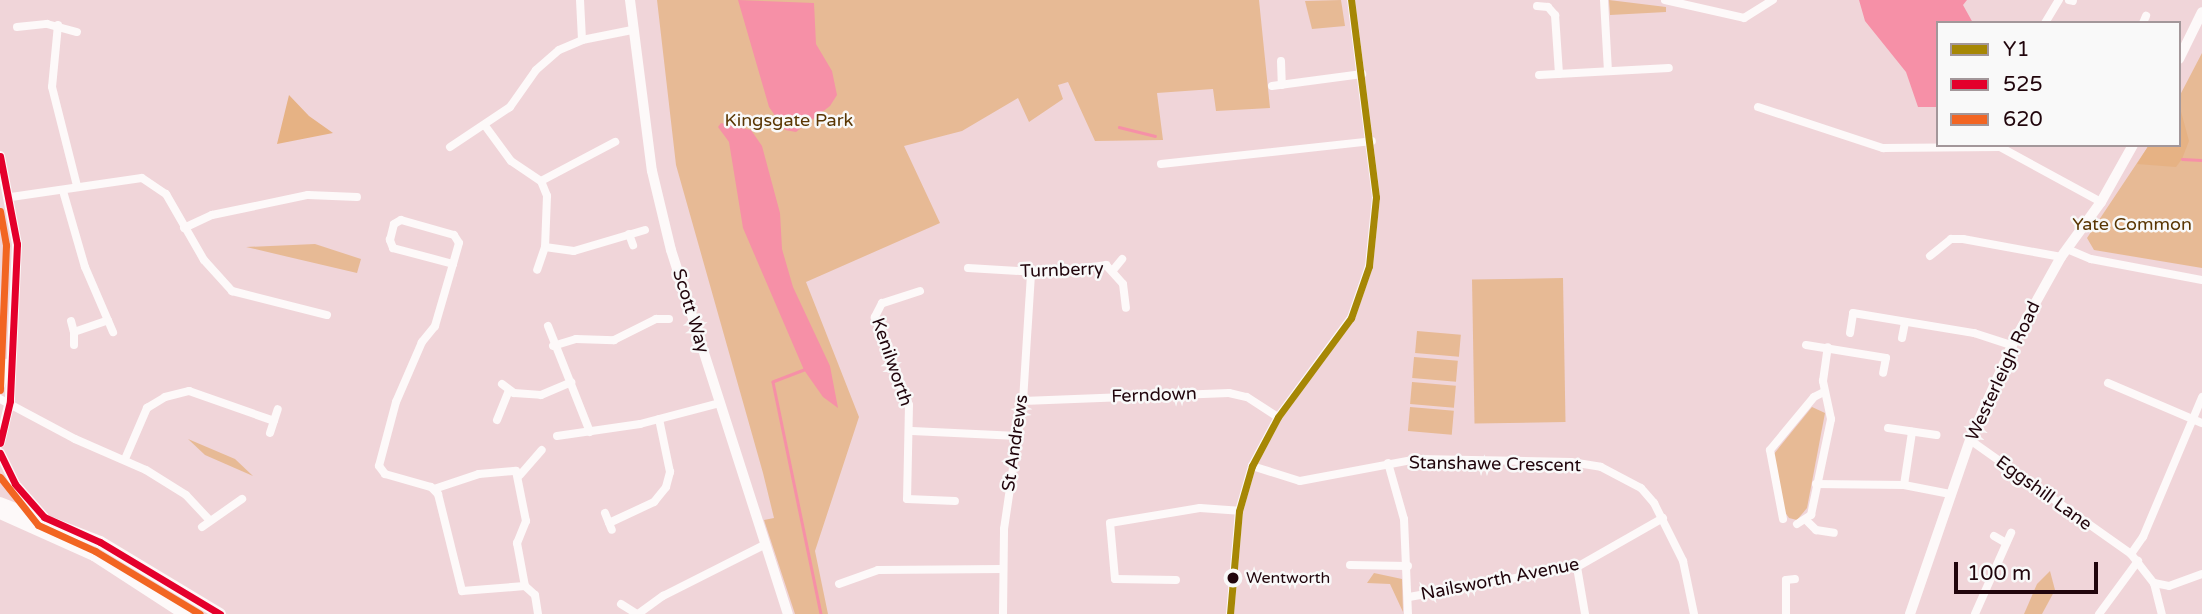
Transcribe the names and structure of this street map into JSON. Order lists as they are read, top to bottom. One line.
{"streets":{"street":["Turnberry","Scott Way","Kenilworth","Westerleigh Road","Ferndown","St Andrews","Stanshawe Crescent","Eggshill Lane","Nailsworth Avenue"]},"crossings":[["Turnberry","St Andrews"],["Westerleigh Road","Eggshill Lane"],["Ferndown","St Andrews"],["Stanshawe Crescent","Nailsworth Avenue"]],"parks":["Kingsgate Park","Yate Common"],"places":["Wentworth"],"lines":["transit line Y1","transit line 525","transit line 620"],"legend":["Y1","525","620"],"scale_bar":"100 m"}
